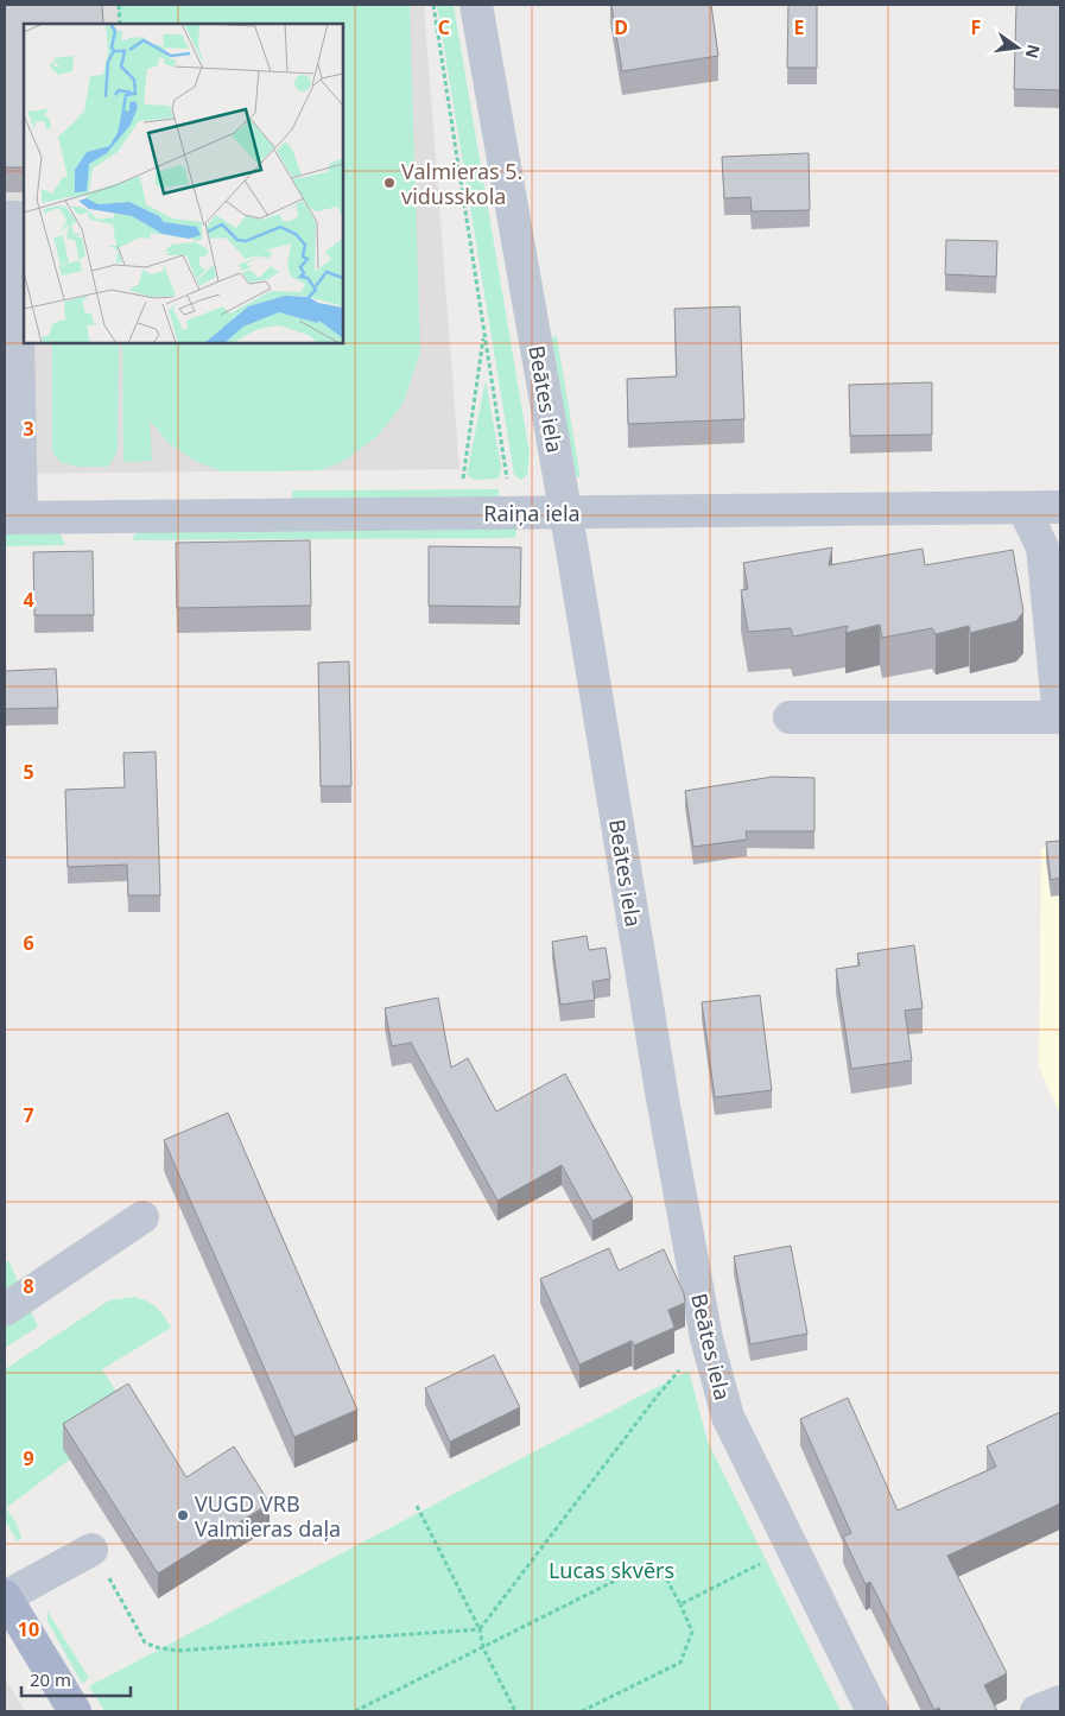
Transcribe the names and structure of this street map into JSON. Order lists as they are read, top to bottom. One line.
{"streets":{"street":["Beātes iela","Raiņa iela"]},"crossings":[["Beātes iela","Raiņa iela"]],"parks":["Lucas skvērs"],"places":["Valmieras 5. vidusskola","VUGD VRB Valmieras daļa"],"scale_bar":"20 m","north":"right","grid":{"columns":["C","D","E","F"],"rows":["3","4","5","6","7","8","9","10"]}}
